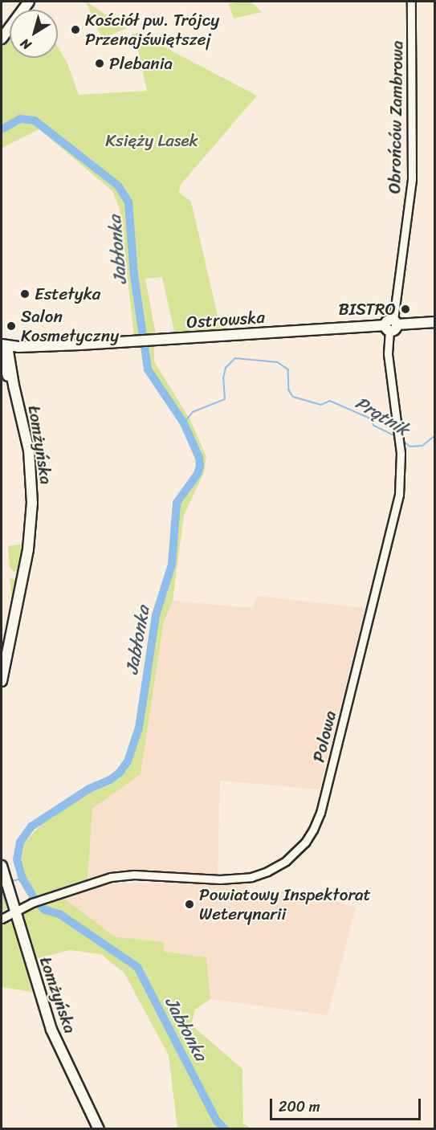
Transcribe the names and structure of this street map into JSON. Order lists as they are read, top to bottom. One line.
{"streets":{"main road":["Ostrowska","Łomżyńska"],"street":["Obrońców Zambrowa","Polowa"]},"crossings":[["Obrońców Zambrowa","Ostrowska"],["Obrońców Zambrowa","Polowa"],["Ostrowska","Łomżyńska"],["Ostrowska","Polowa"],["Łomżyńska","Polowa"]],"water":["Jabłonka","Prątnik"],"parks":["Księży Lasek"],"places":["Kościół pw. Trójcy Przenajświętszej","Plebania","Estetyka","BISTRO","Salon Kosmetyczny","Powiatowy Inspektorat Weterynarii"],"scale_bar":"200 m","north":"bottom left"}
